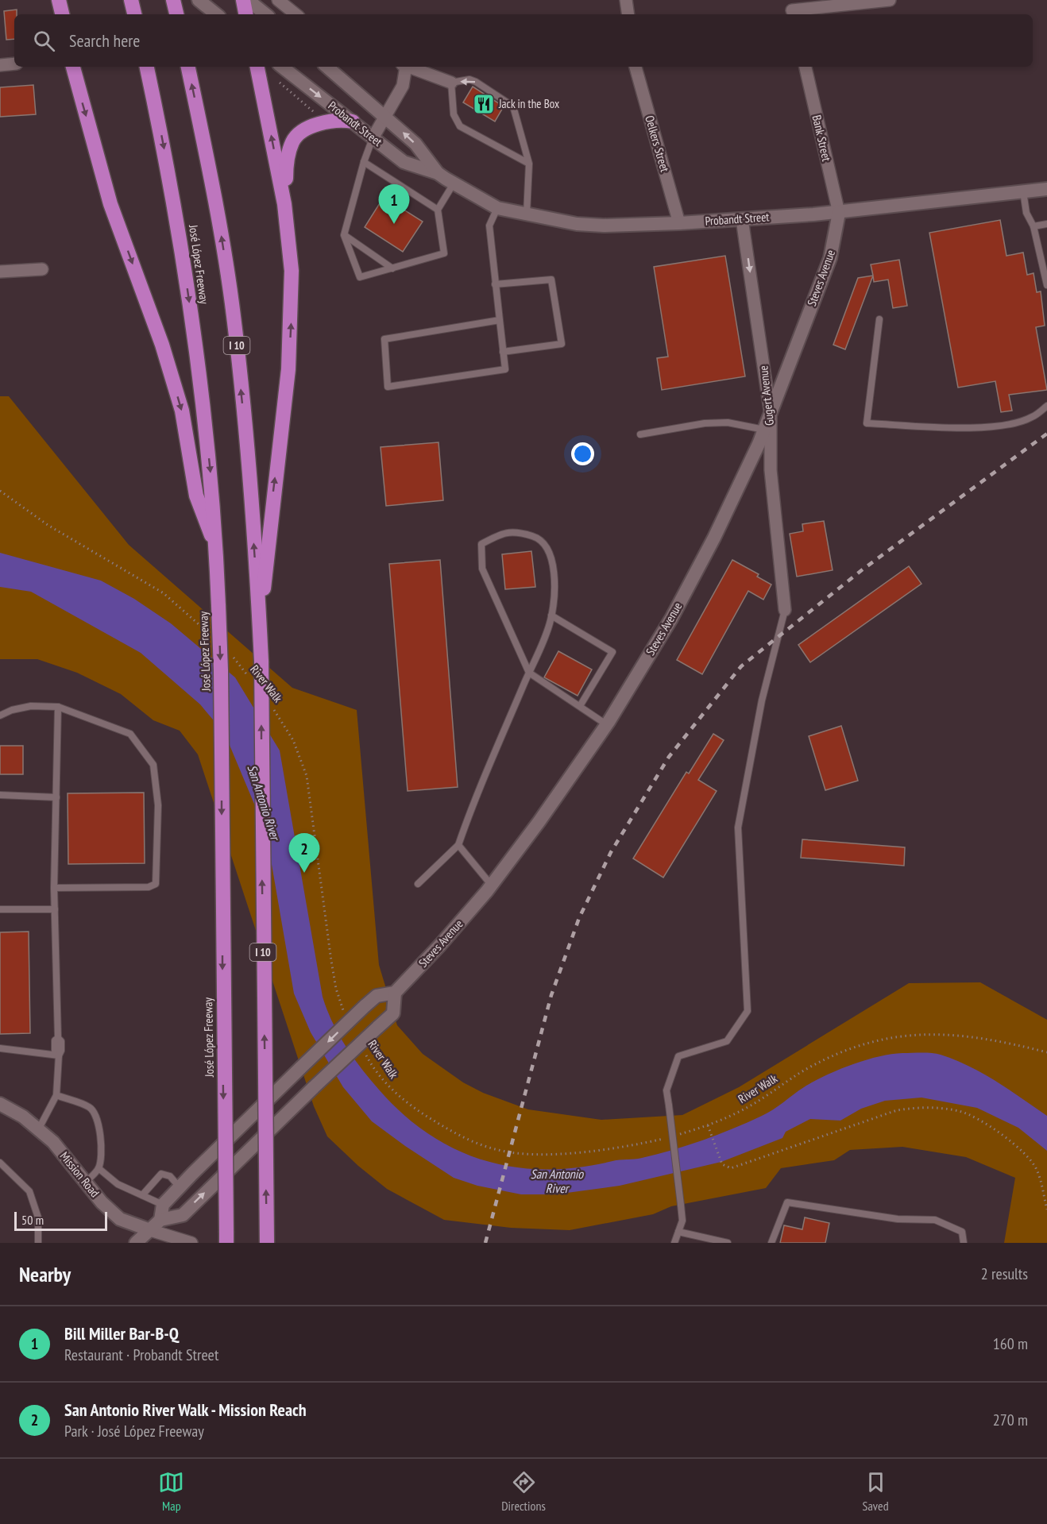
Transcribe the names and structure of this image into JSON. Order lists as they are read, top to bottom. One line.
{"streets":{"highway":["José López Freeway","I 10"],"main road":["Probandt Street","Steves Avenue","Mission Road"],"street":["Bank Street","Oelkers Street","Gugert Avenue"],"path":["River Walk"]},"crossings":[["Probandt Street","Bank Street"],["Probandt Street","Oelkers Street"],["Probandt Street","Steves Avenue"],["Probandt Street","Gugert Avenue"],["Bank Street","Steves Avenue"],["Steves Avenue","Gugert Avenue"]],"one_way":["Gugert Avenue"],"water":["San Antonio River"],"places":{"restaurant":["Jack in the Box"]},"scale_bar":"50 m","page":{"search":"Search here","pins":["1","2"],"scale":"50 m","heading":["Nearby","2 results"],"list":[{"mark":"1","name":"Bill Miller Bar-B-Q","note":"Restaurant · Probandt Street","value":"160 m"},{"mark":"2","name":"San Antonio River Walk - Mission Reach","note":"Park · José López Freeway","value":"270 m"}],"nav":["Map","Directions","Saved"]}}
